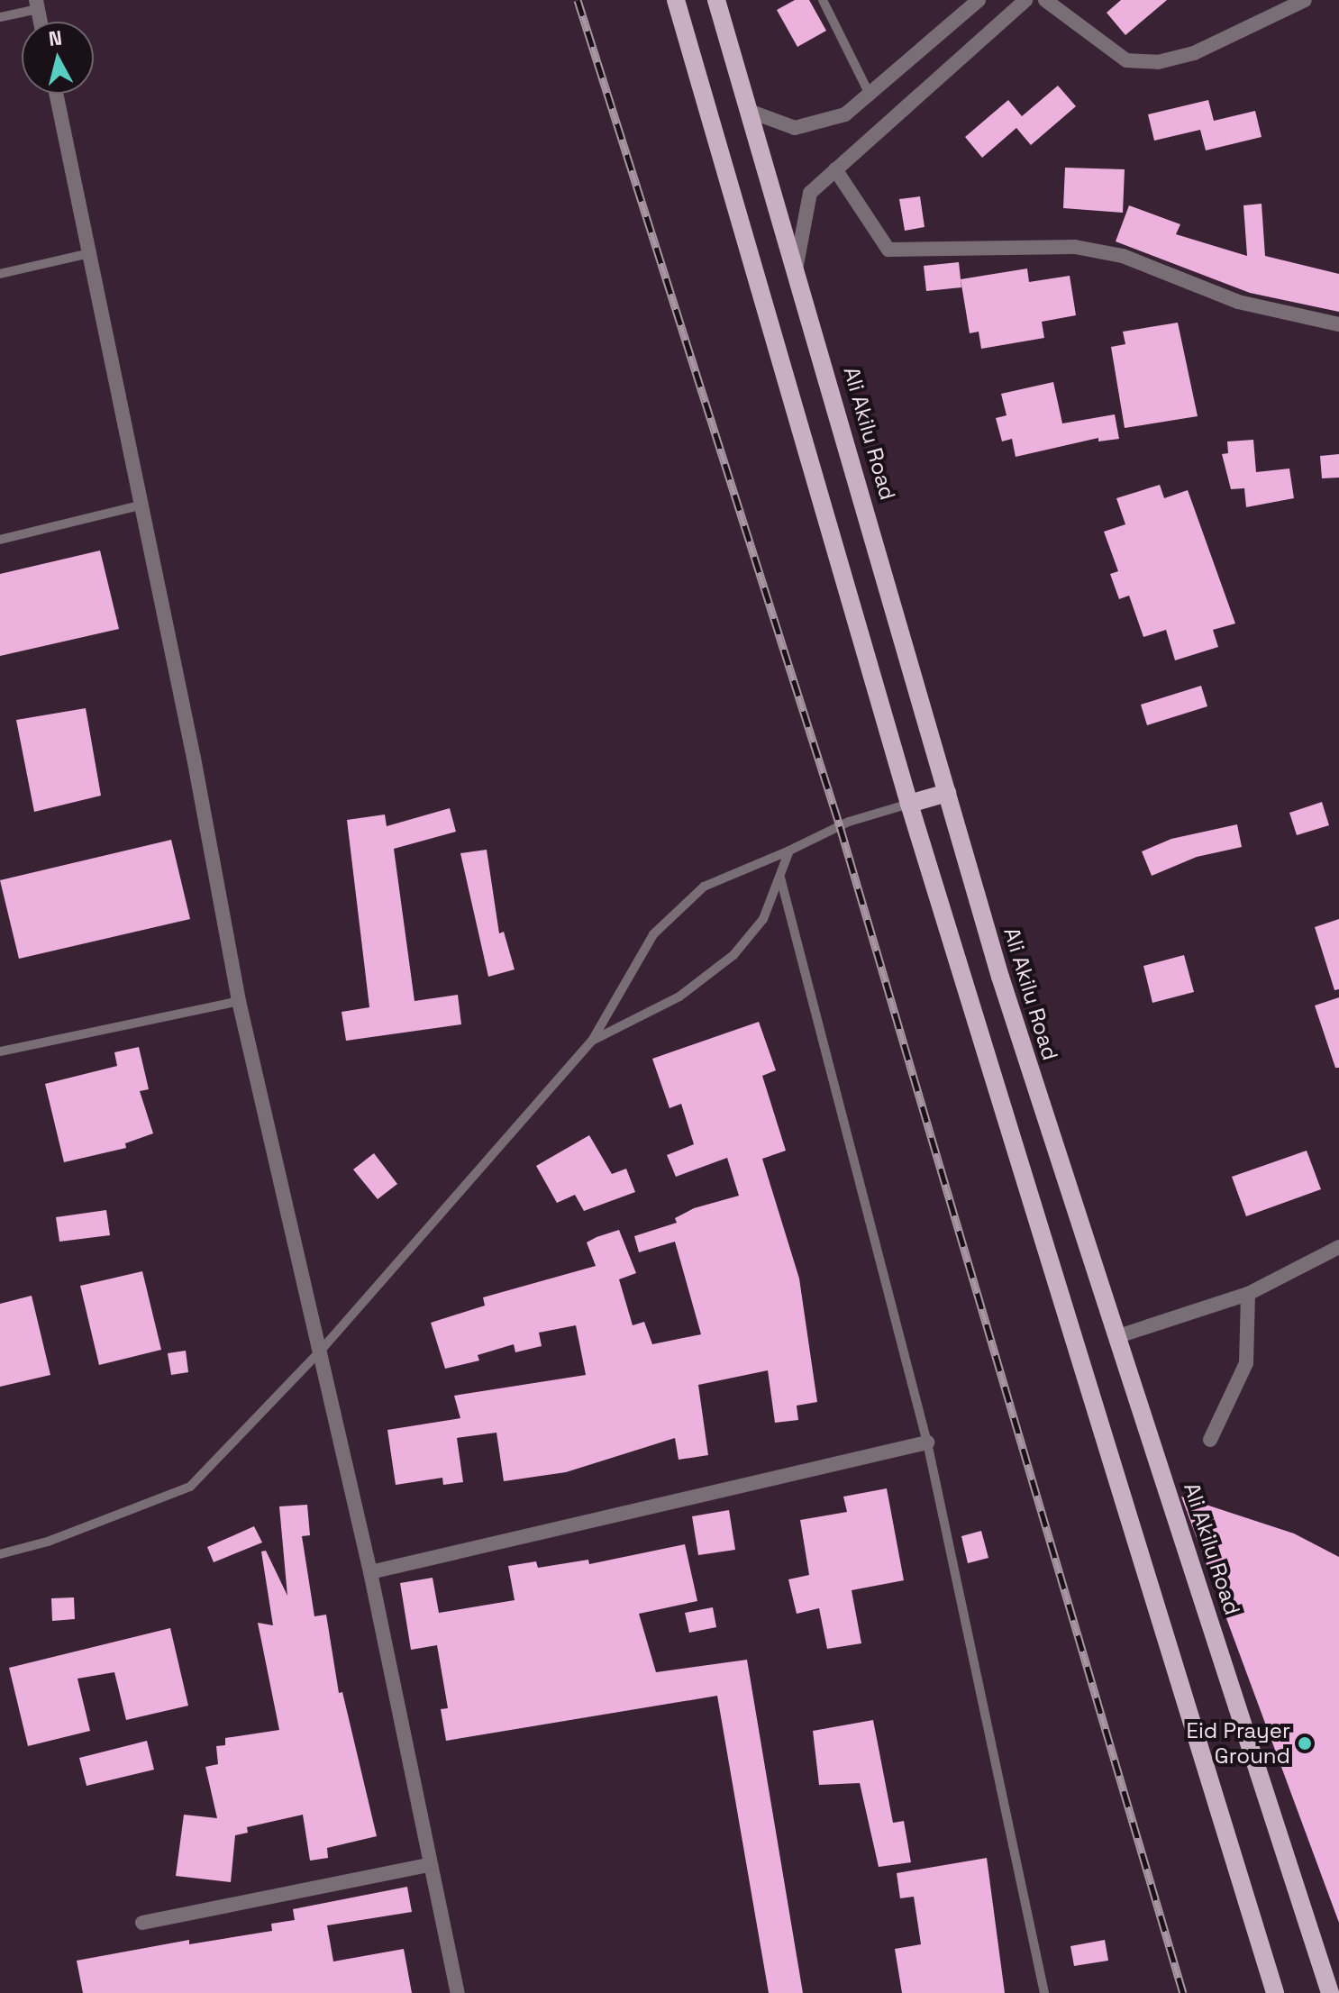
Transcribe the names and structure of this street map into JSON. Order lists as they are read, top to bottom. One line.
{"streets":{"main road":["Ali Akilu Road"]},"places":["Eid Prayer Ground"],"north":"top"}
